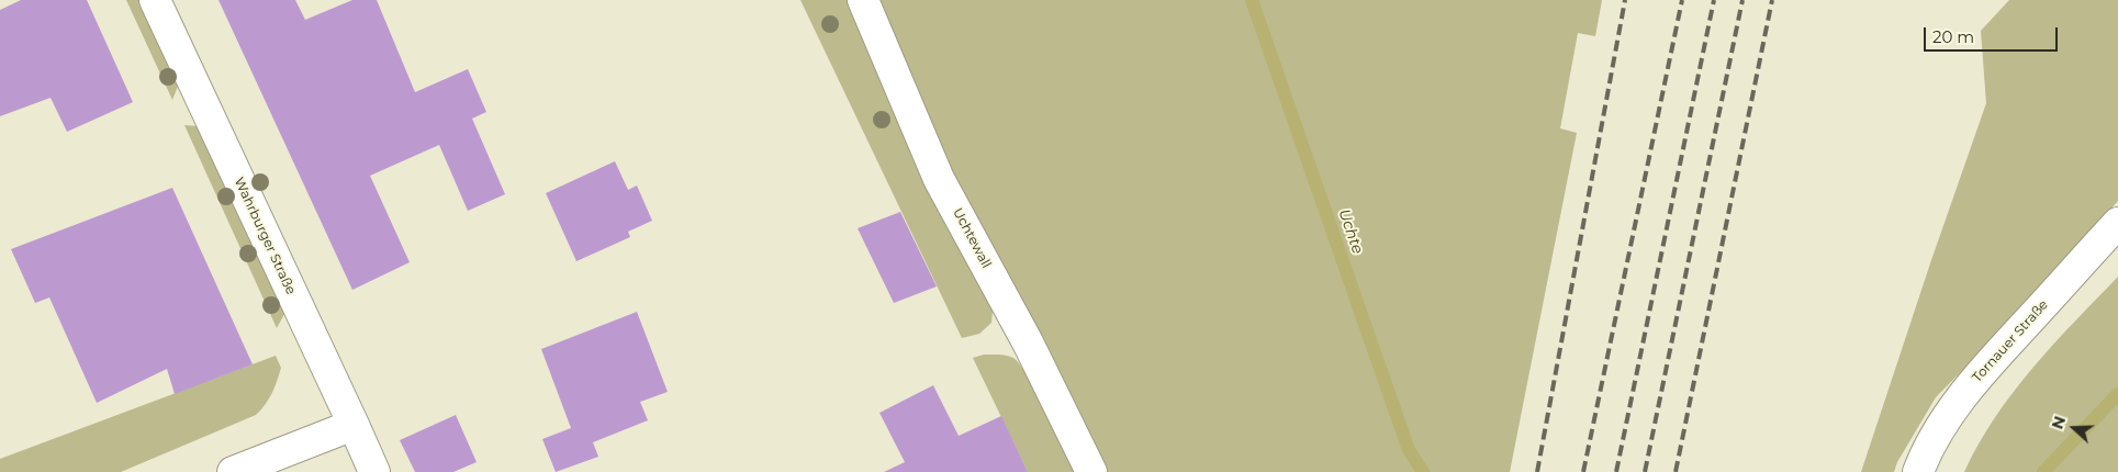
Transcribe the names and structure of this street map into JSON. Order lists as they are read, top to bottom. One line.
{"streets":{"street":["Wahrburger Straße","Uchtewall","Tornauer Straße"]},"water":["Uchte"],"scale_bar":"20 m","north":"left"}
